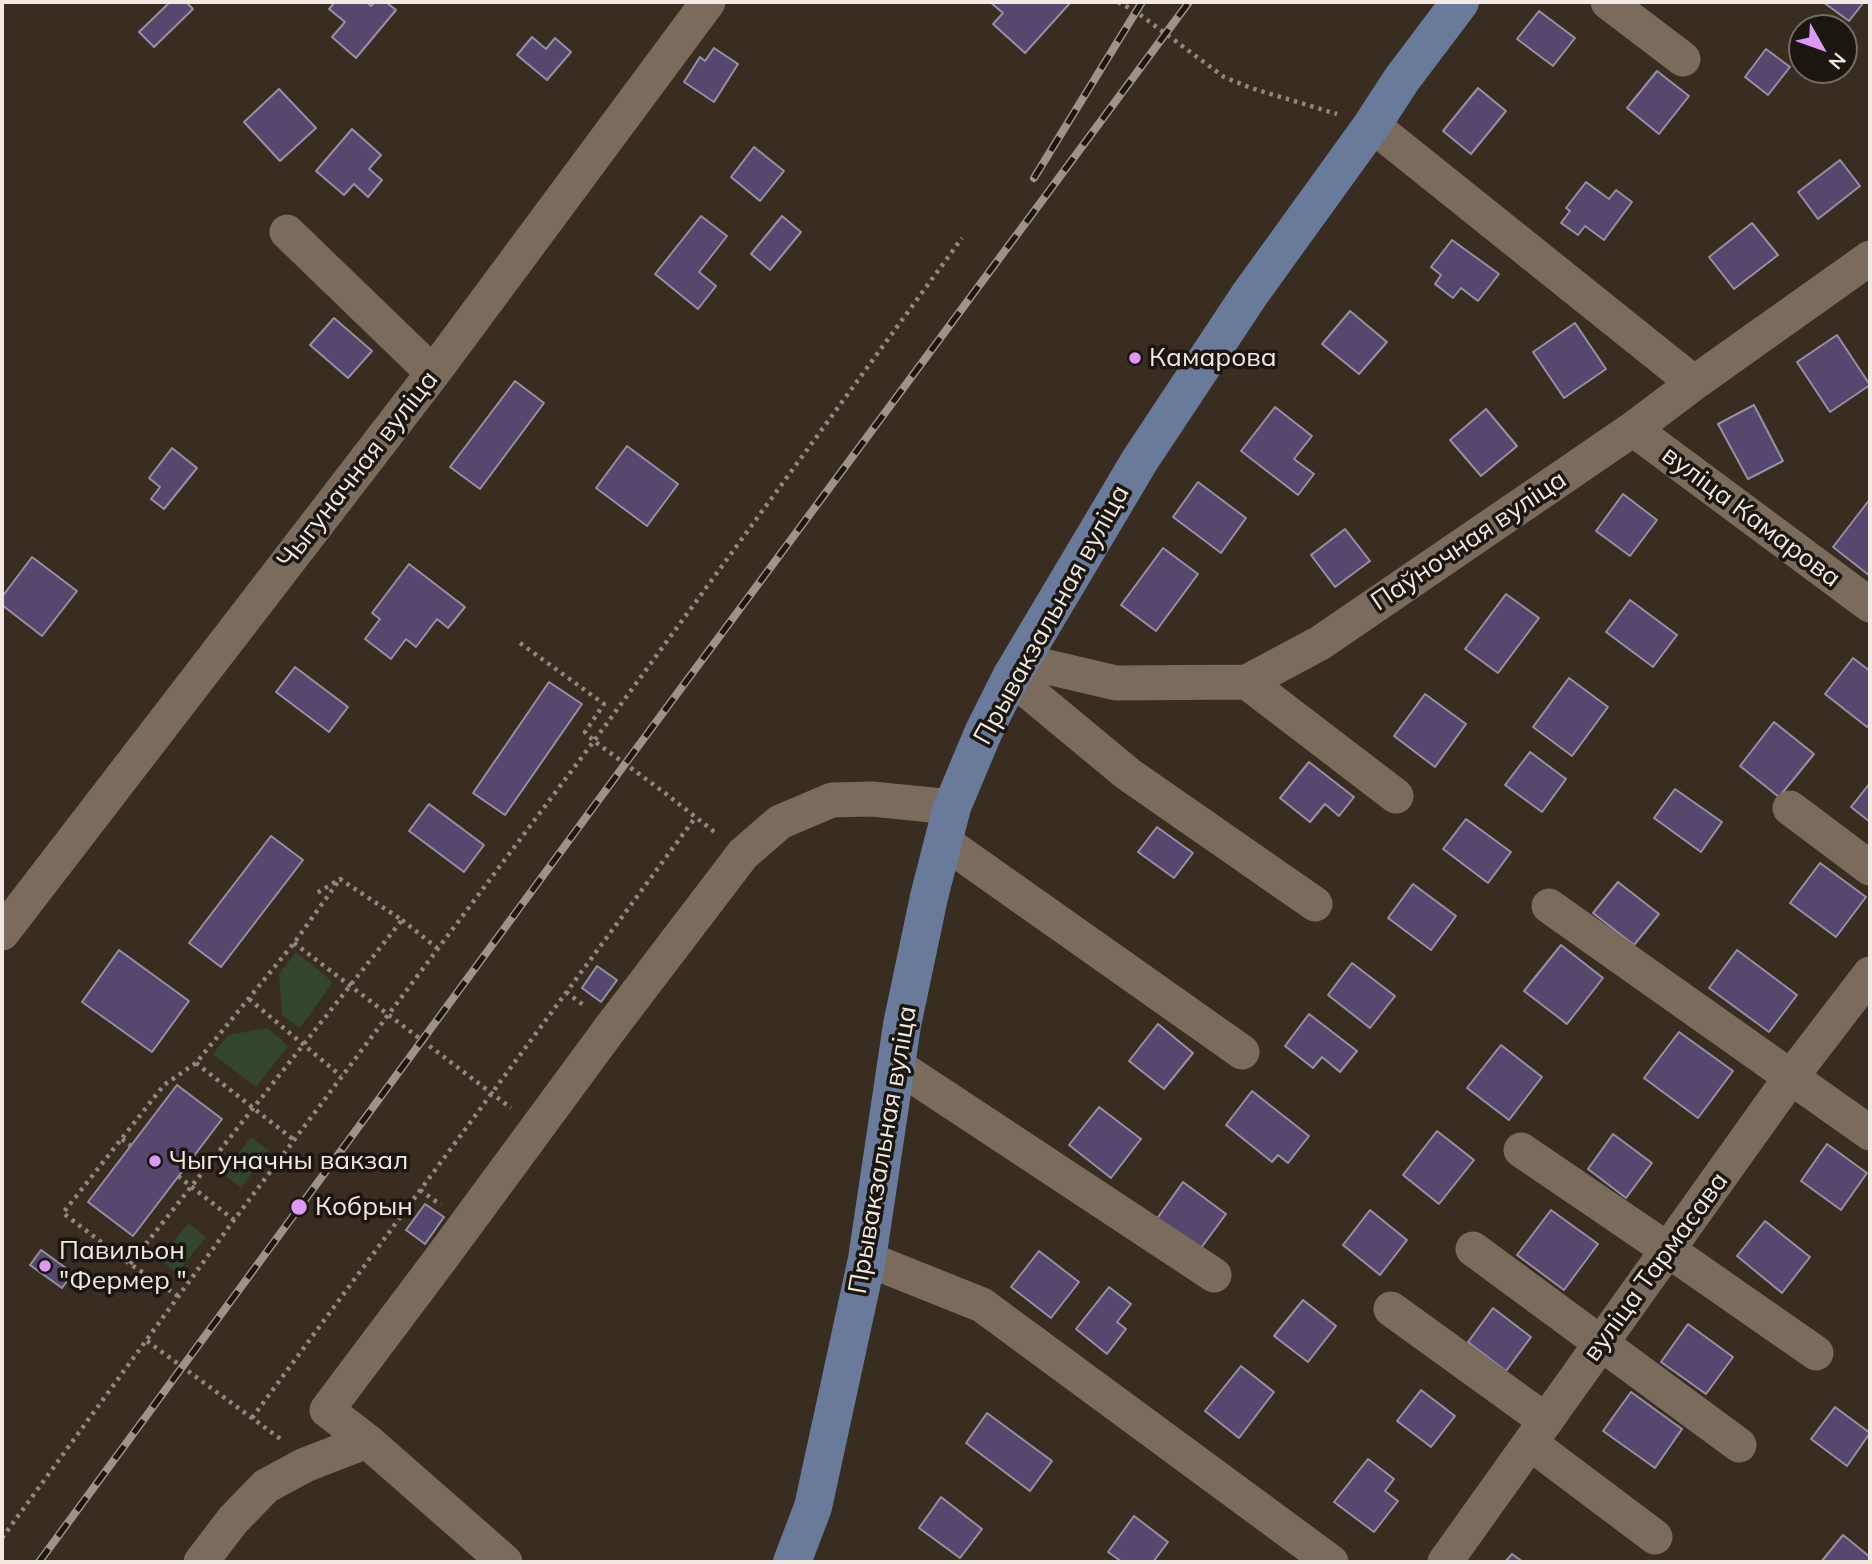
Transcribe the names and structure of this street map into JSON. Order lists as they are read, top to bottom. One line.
{"streets":{"main road":["Прывакзальная вуліца"],"street":["Чыгуначная вуліца","вуліца Камарова","Паўночная вуліца","вуліца Тармасава"]},"crossings":[["вуліца Камарова","Паўночная вуліца"],["Паўночная вуліца","Прывакзальная вуліца"]],"places":["Камарова","Чыгуначны вакзал","Кобрын","Павильон \"Фермер \""],"north":"bottom right"}
